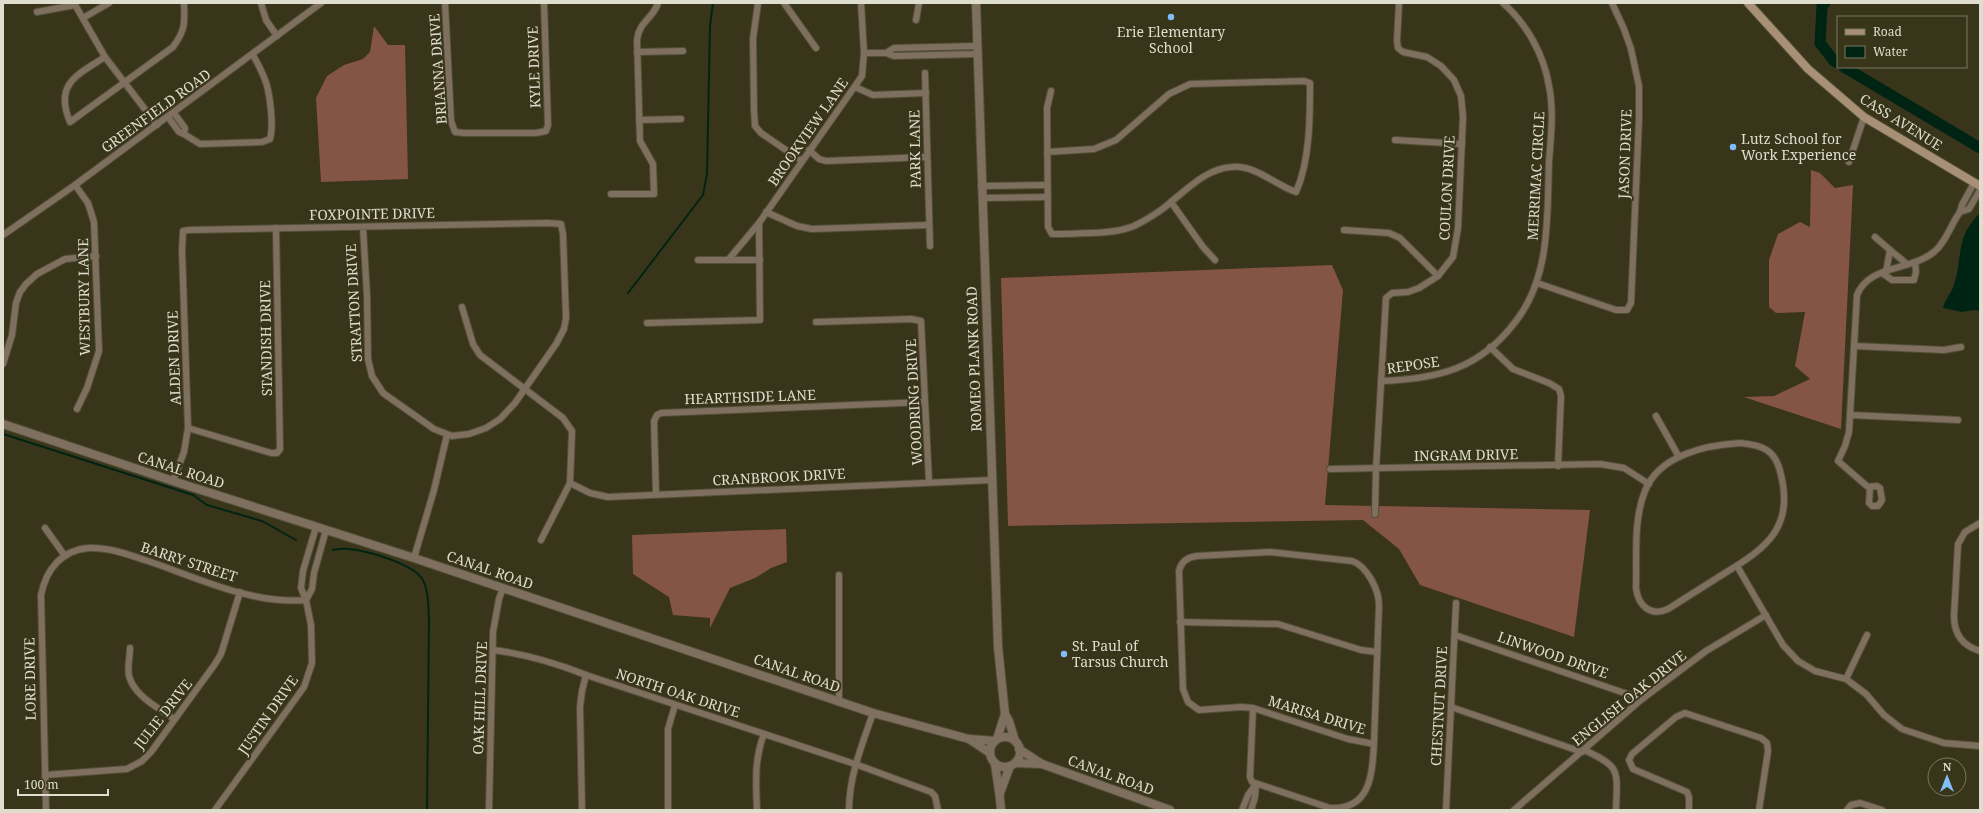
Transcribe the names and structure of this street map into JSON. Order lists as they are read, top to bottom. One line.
{"streets":{"main road":["CASS AVENUE"],"street":["KYLE DRIVE","BRIANNA DRIVE","GREENFIELD ROAD","BROOKVIEW LANE","PARK LANE","JASON DRIVE","MERRIMAC CIRCLE","COULON DRIVE","FOXPOINTE DRIVE","WESTBURY LANE","STRATTON DRIVE","STANDISH DRIVE","ALDEN DRIVE","ROMEO PLANK ROAD","REPOSE","HEARTHSIDE LANE","WOODRING DRIVE","INGRAM DRIVE","CANAL ROAD","CRANBROOK DRIVE","BARRY STREET","LINWOOD DRIVE","LORE DRIVE","NORTH OAK DRIVE","OAK HILL DRIVE","ENGLISH OAK DRIVE","CHESTNUT DRIVE","JULIE DRIVE","JUSTIN DRIVE","MARISA DRIVE"]},"crossings":[["KYLE DRIVE","BRIANNA DRIVE"],["GREENFIELD ROAD","WESTBURY LANE"],["JASON DRIVE","MERRIMAC CIRCLE"],["MERRIMAC CIRCLE","REPOSE"],["COULON DRIVE","REPOSE"],["COULON DRIVE","INGRAM DRIVE"],["FOXPOINTE DRIVE","STRATTON DRIVE"],["FOXPOINTE DRIVE","STANDISH DRIVE"],["FOXPOINTE DRIVE","ALDEN DRIVE"],["STANDISH DRIVE","ALDEN DRIVE"],["ALDEN DRIVE","CANAL ROAD"],["ROMEO PLANK ROAD","CANAL ROAD"],["ROMEO PLANK ROAD","CRANBROOK DRIVE"],["HEARTHSIDE LANE","WOODRING DRIVE"],["HEARTHSIDE LANE","CRANBROOK DRIVE"],["WOODRING DRIVE","CRANBROOK DRIVE"],["CANAL ROAD","OAK HILL DRIVE"],["CANAL ROAD","JUSTIN DRIVE"],["BARRY STREET","LORE DRIVE"],["BARRY STREET","JULIE DRIVE"],["BARRY STREET","JUSTIN DRIVE"],["LINWOOD DRIVE","ENGLISH OAK DRIVE"],["LINWOOD DRIVE","CHESTNUT DRIVE"],["LORE DRIVE","JULIE DRIVE"],["NORTH OAK DRIVE","OAK HILL DRIVE"]],"places":["Erie Elementary School","Lutz School for Work Experience","St. Paul of Tarsus Church"],"legend":["Road","Water"],"scale_bar":"100 m","north":"top"}
